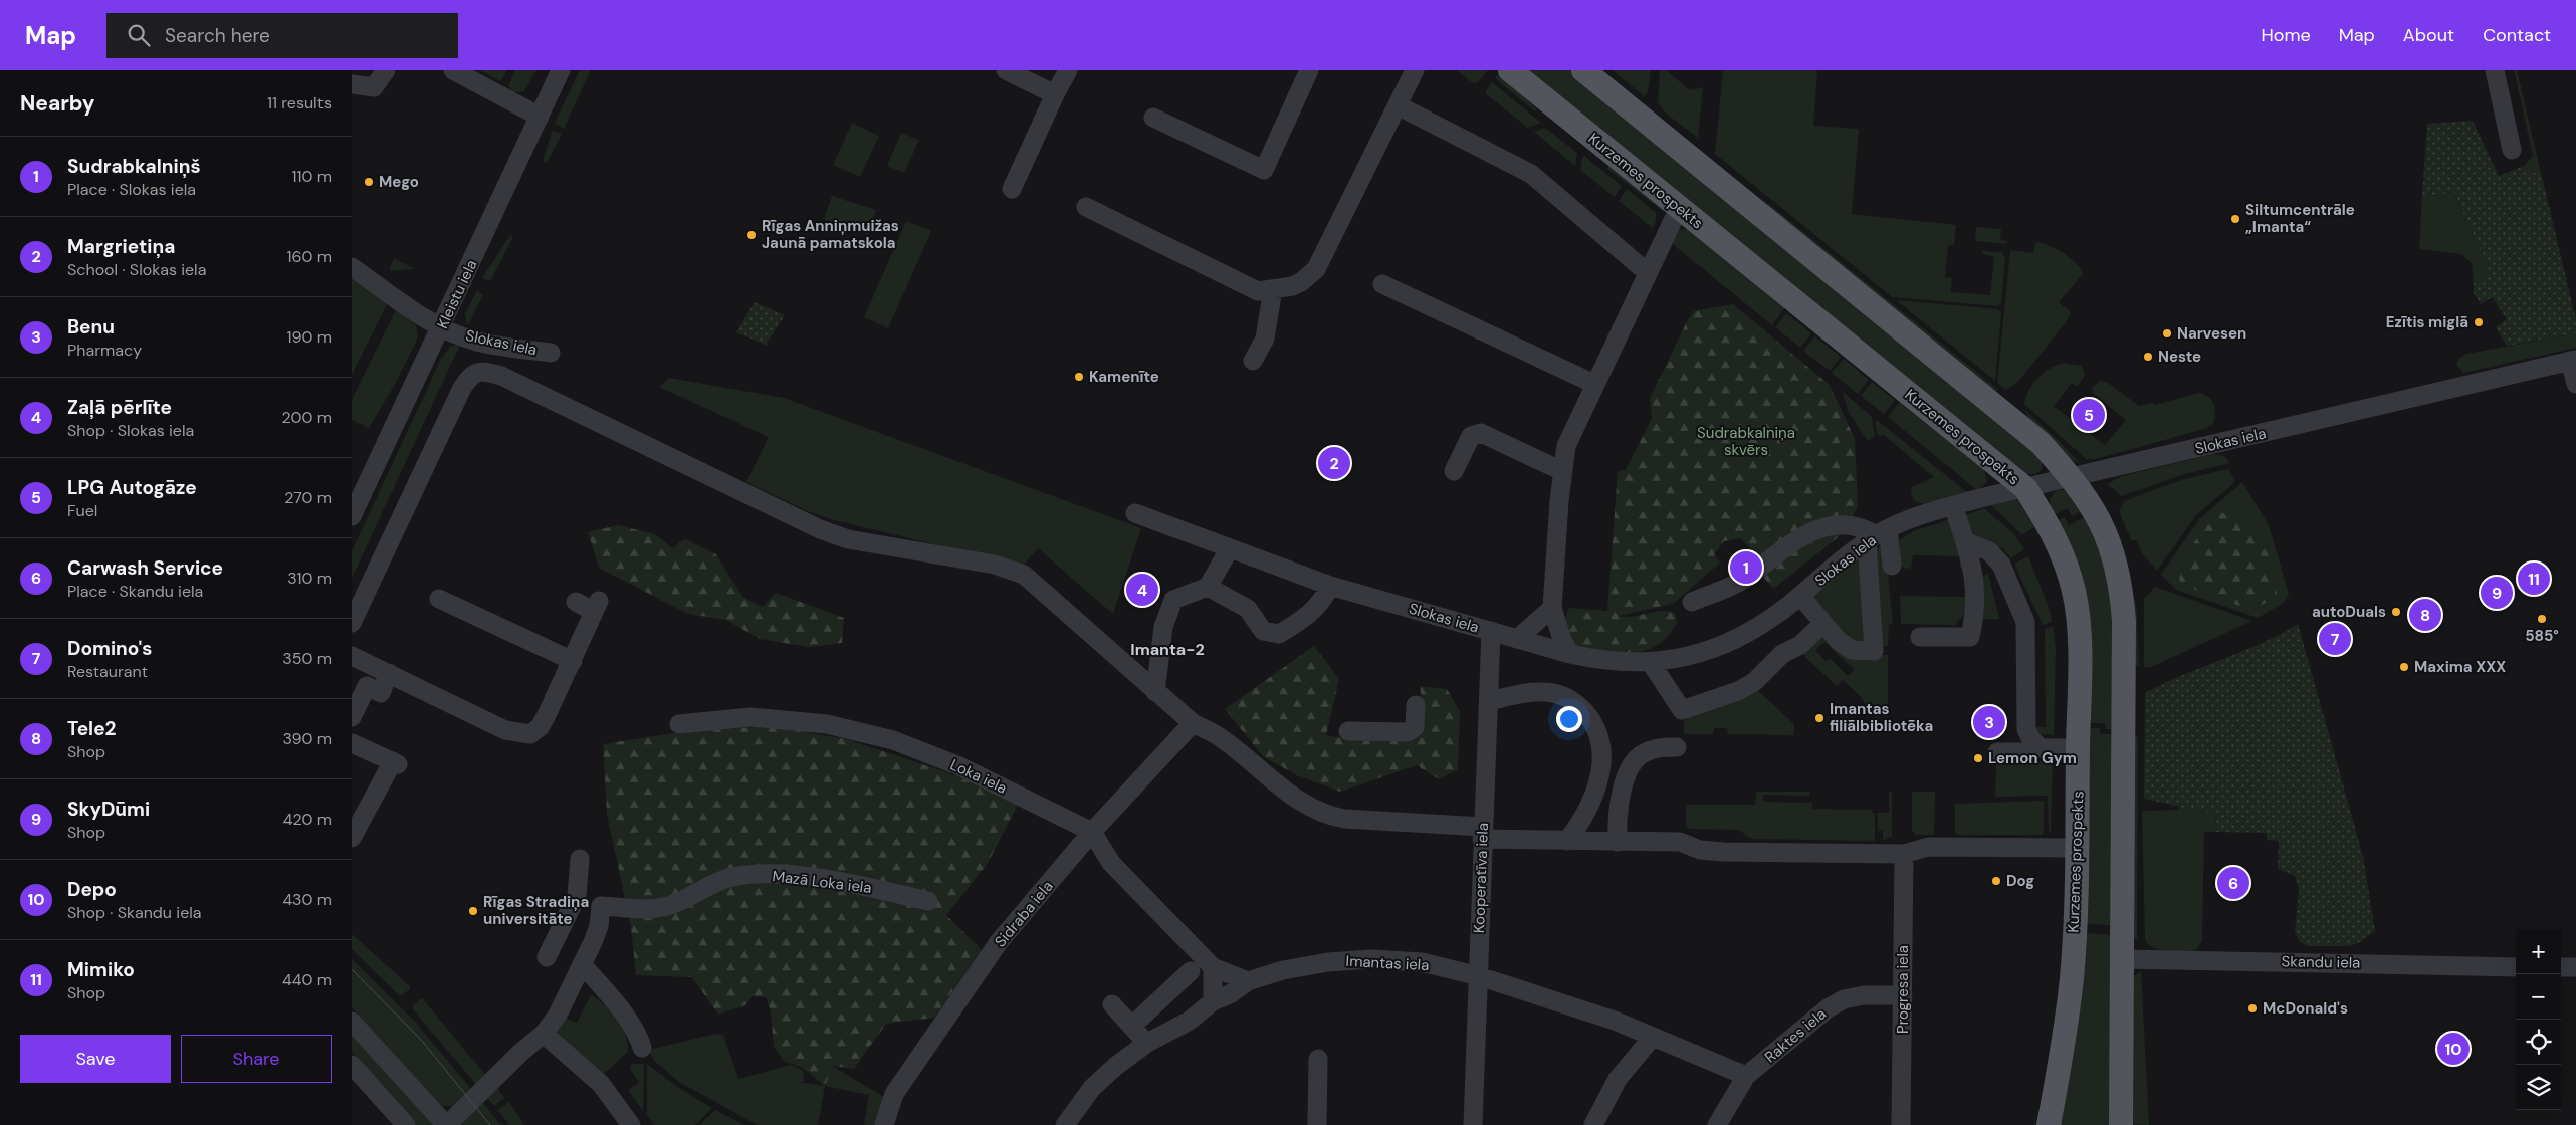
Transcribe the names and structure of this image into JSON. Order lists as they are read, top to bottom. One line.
{"streets":{"main road":["Kurzemes prospekts"],"street":["Kleistu iela","Slokas iela","Loka iela","Kooperatīva iela","Mazā Loka iela","Sidraba iela","Skandu iela","Imantas iela","Progresa iela","Raktes iela"]},"crossings":[["Kurzemes prospekts","Slokas iela"],["Kleistu iela","Slokas iela"],["Slokas iela","Kooperatīva iela"],["Loka iela","Sidraba iela"],["Kooperatīva iela","Imantas iela"],["Imantas iela","Raktes iela"],["Progresa iela","Raktes iela"]],"districts":["Imanta-2"],"parks":["Sudrabkalniņa skvērs"],"places":["Mego","Siltumcentrāle „Imanta“","Rīgas Anniņmuižas Jaunā pamatskola","Ezītis miglā","Narvesen","Neste","Kamenīte","autoDuals","585°","Maxima XXX","Imantas filiālbibliotēka","Lemon Gym","Dog","Rīgas Stradiņa universitāte","McDonald's"],"page":{"header":"Map","search":"Search here","nav":["Home","Map","About","Contact"],"heading":["Nearby","11 results"],"list":[{"mark":"1","name":"Sudrabkalniņš","note":"Place · Slokas iela","value":"110 m"},{"mark":"2","name":"Margrietiņa","note":"School · Slokas iela","value":"160 m"},{"mark":"3","name":"Benu","note":"Pharmacy","value":"190 m"},{"mark":"4","name":"Zaļā pērlīte","note":"Shop · Slokas iela","value":"200 m"},{"mark":"5","name":"LPG Autogāze","note":"Fuel","value":"270 m"},{"mark":"6","name":"Carwash Service","note":"Place · Skandu iela","value":"310 m"},{"mark":"7","name":"Domino's","note":"Restaurant","value":"350 m"},{"mark":"8","name":"Tele2","note":"Shop","value":"390 m"},{"mark":"9","name":"SkyDūmi","note":"Shop","value":"420 m"},{"mark":"10","name":"Depo","note":"Shop · Skandu iela","value":"430 m"},{"mark":"11","name":"Mimiko","note":"Shop","value":"440 m"}],"pins":["5","2","1","11","4","9","8","7","3","6","10"],"map_buttons":["+","−"],"buttons":["Save","Share"]}}
